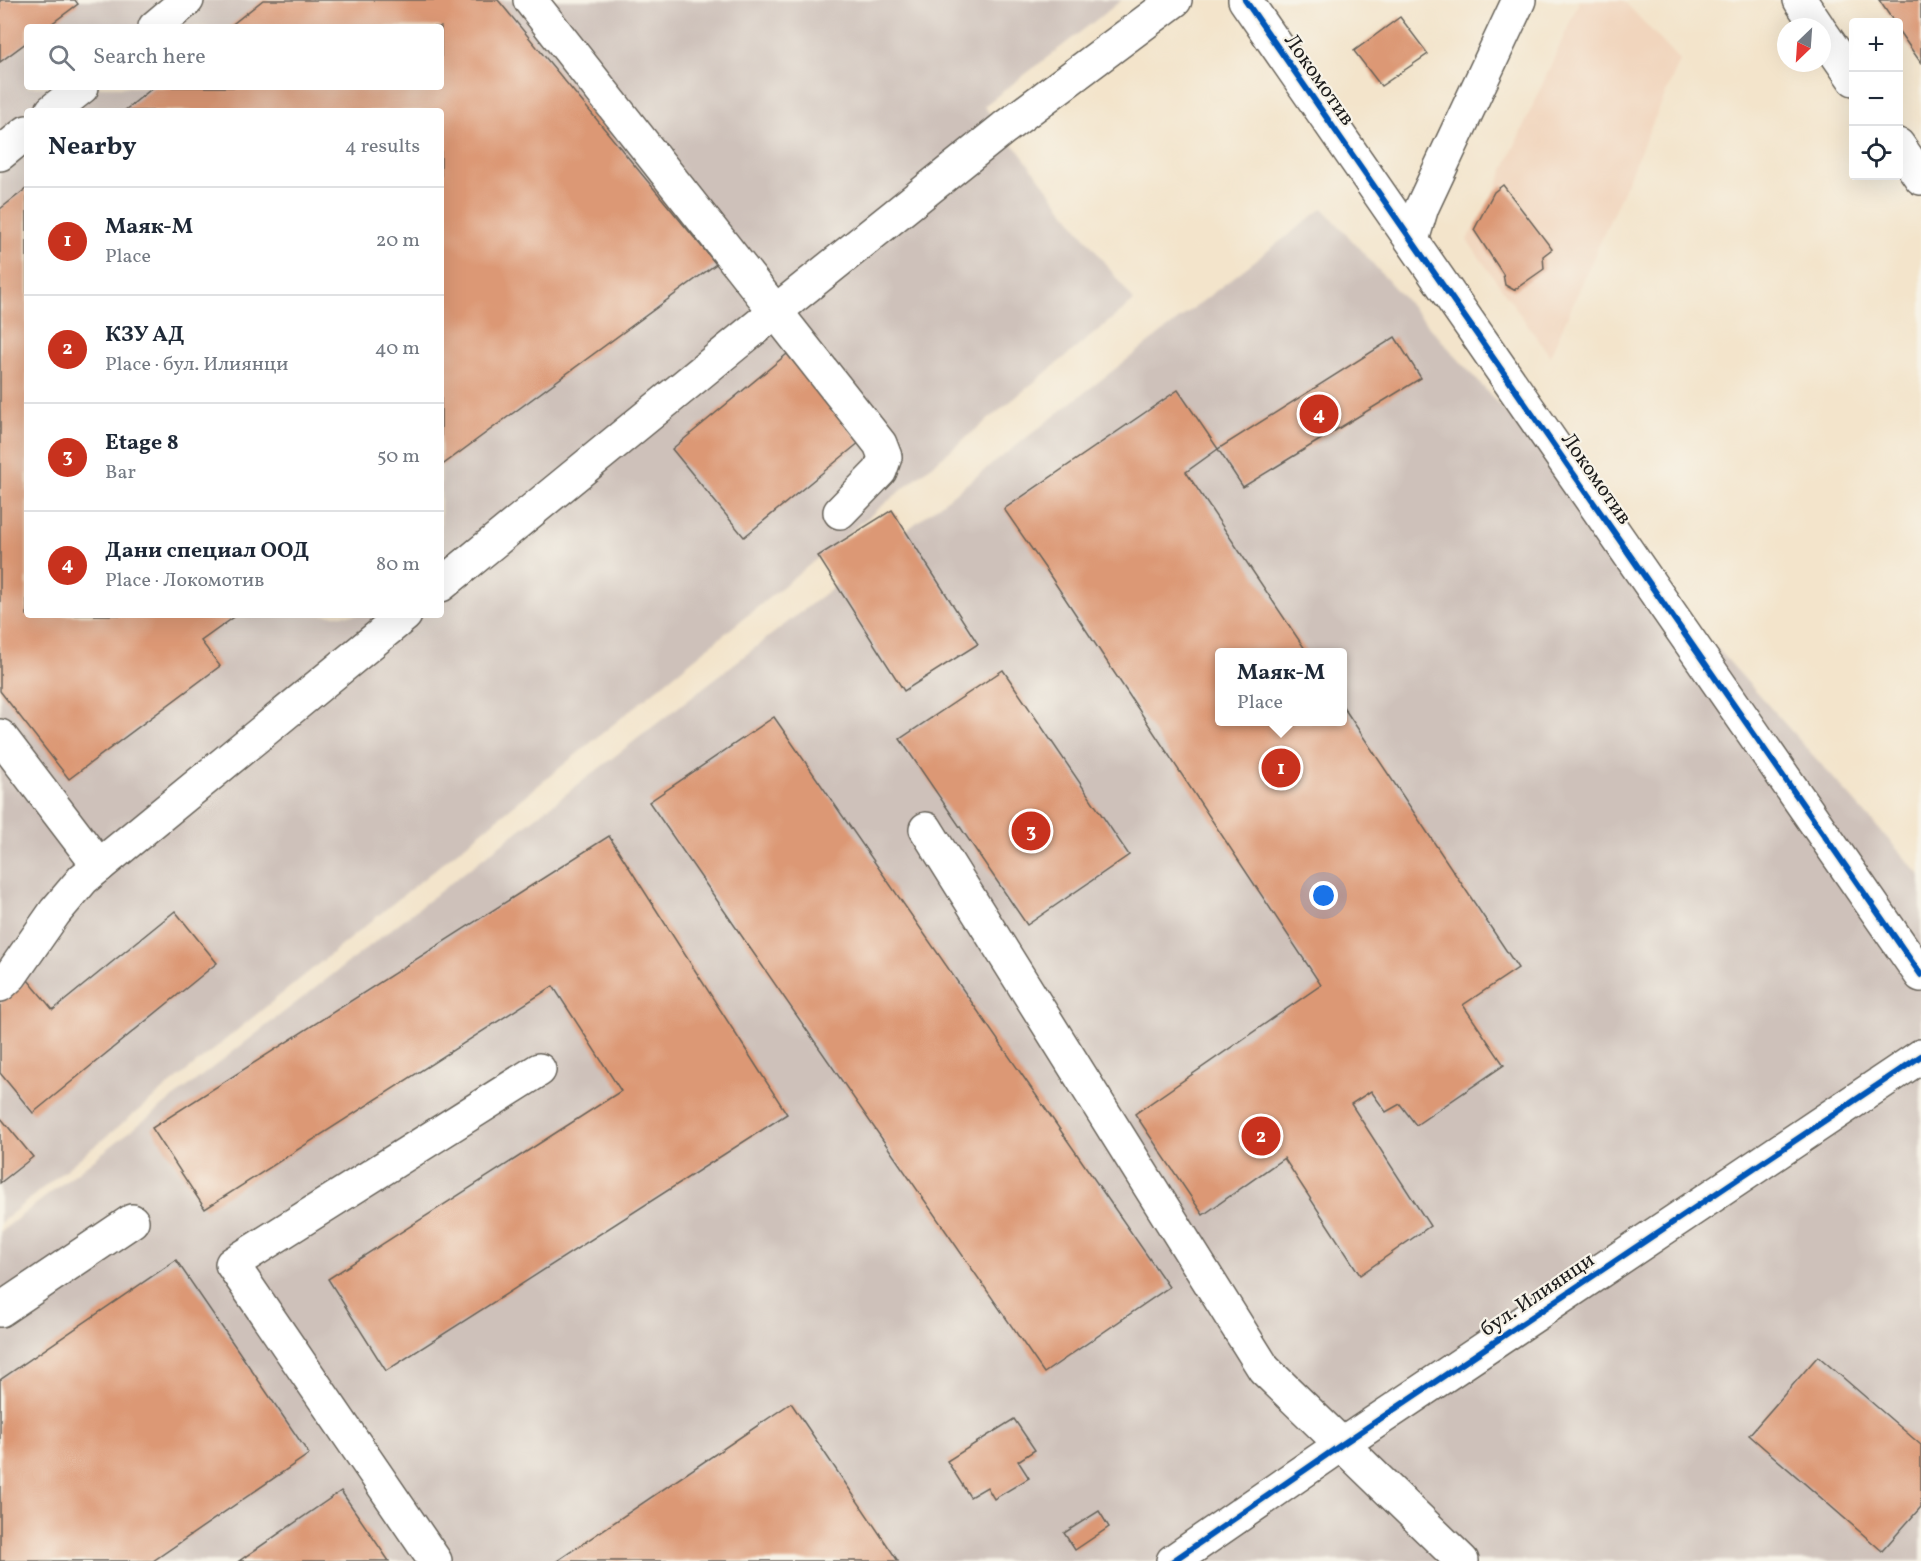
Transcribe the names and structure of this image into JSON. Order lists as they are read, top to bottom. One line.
{"streets":{"street":["Локомотив","бул. Илиянци"]},"north":"bottom left","page":{"map_buttons":["+","−"],"search":"Search here","heading":["Nearby","4 results"],"list":[{"mark":"1","name":"Маяк-М","note":"Place","value":"20 m"},{"mark":"2","name":"КЗУ АД","note":"Place · бул. Илиянци","value":"40 m"},{"mark":"3","name":"Etage 8","note":"Bar","value":"50 m"},{"mark":"4","name":"Дани специал ООД","note":"Place · Локомотив","value":"80 m"}],"pins":["4","1","3","2"],"popup":["Маяк-М","Place"]}}
